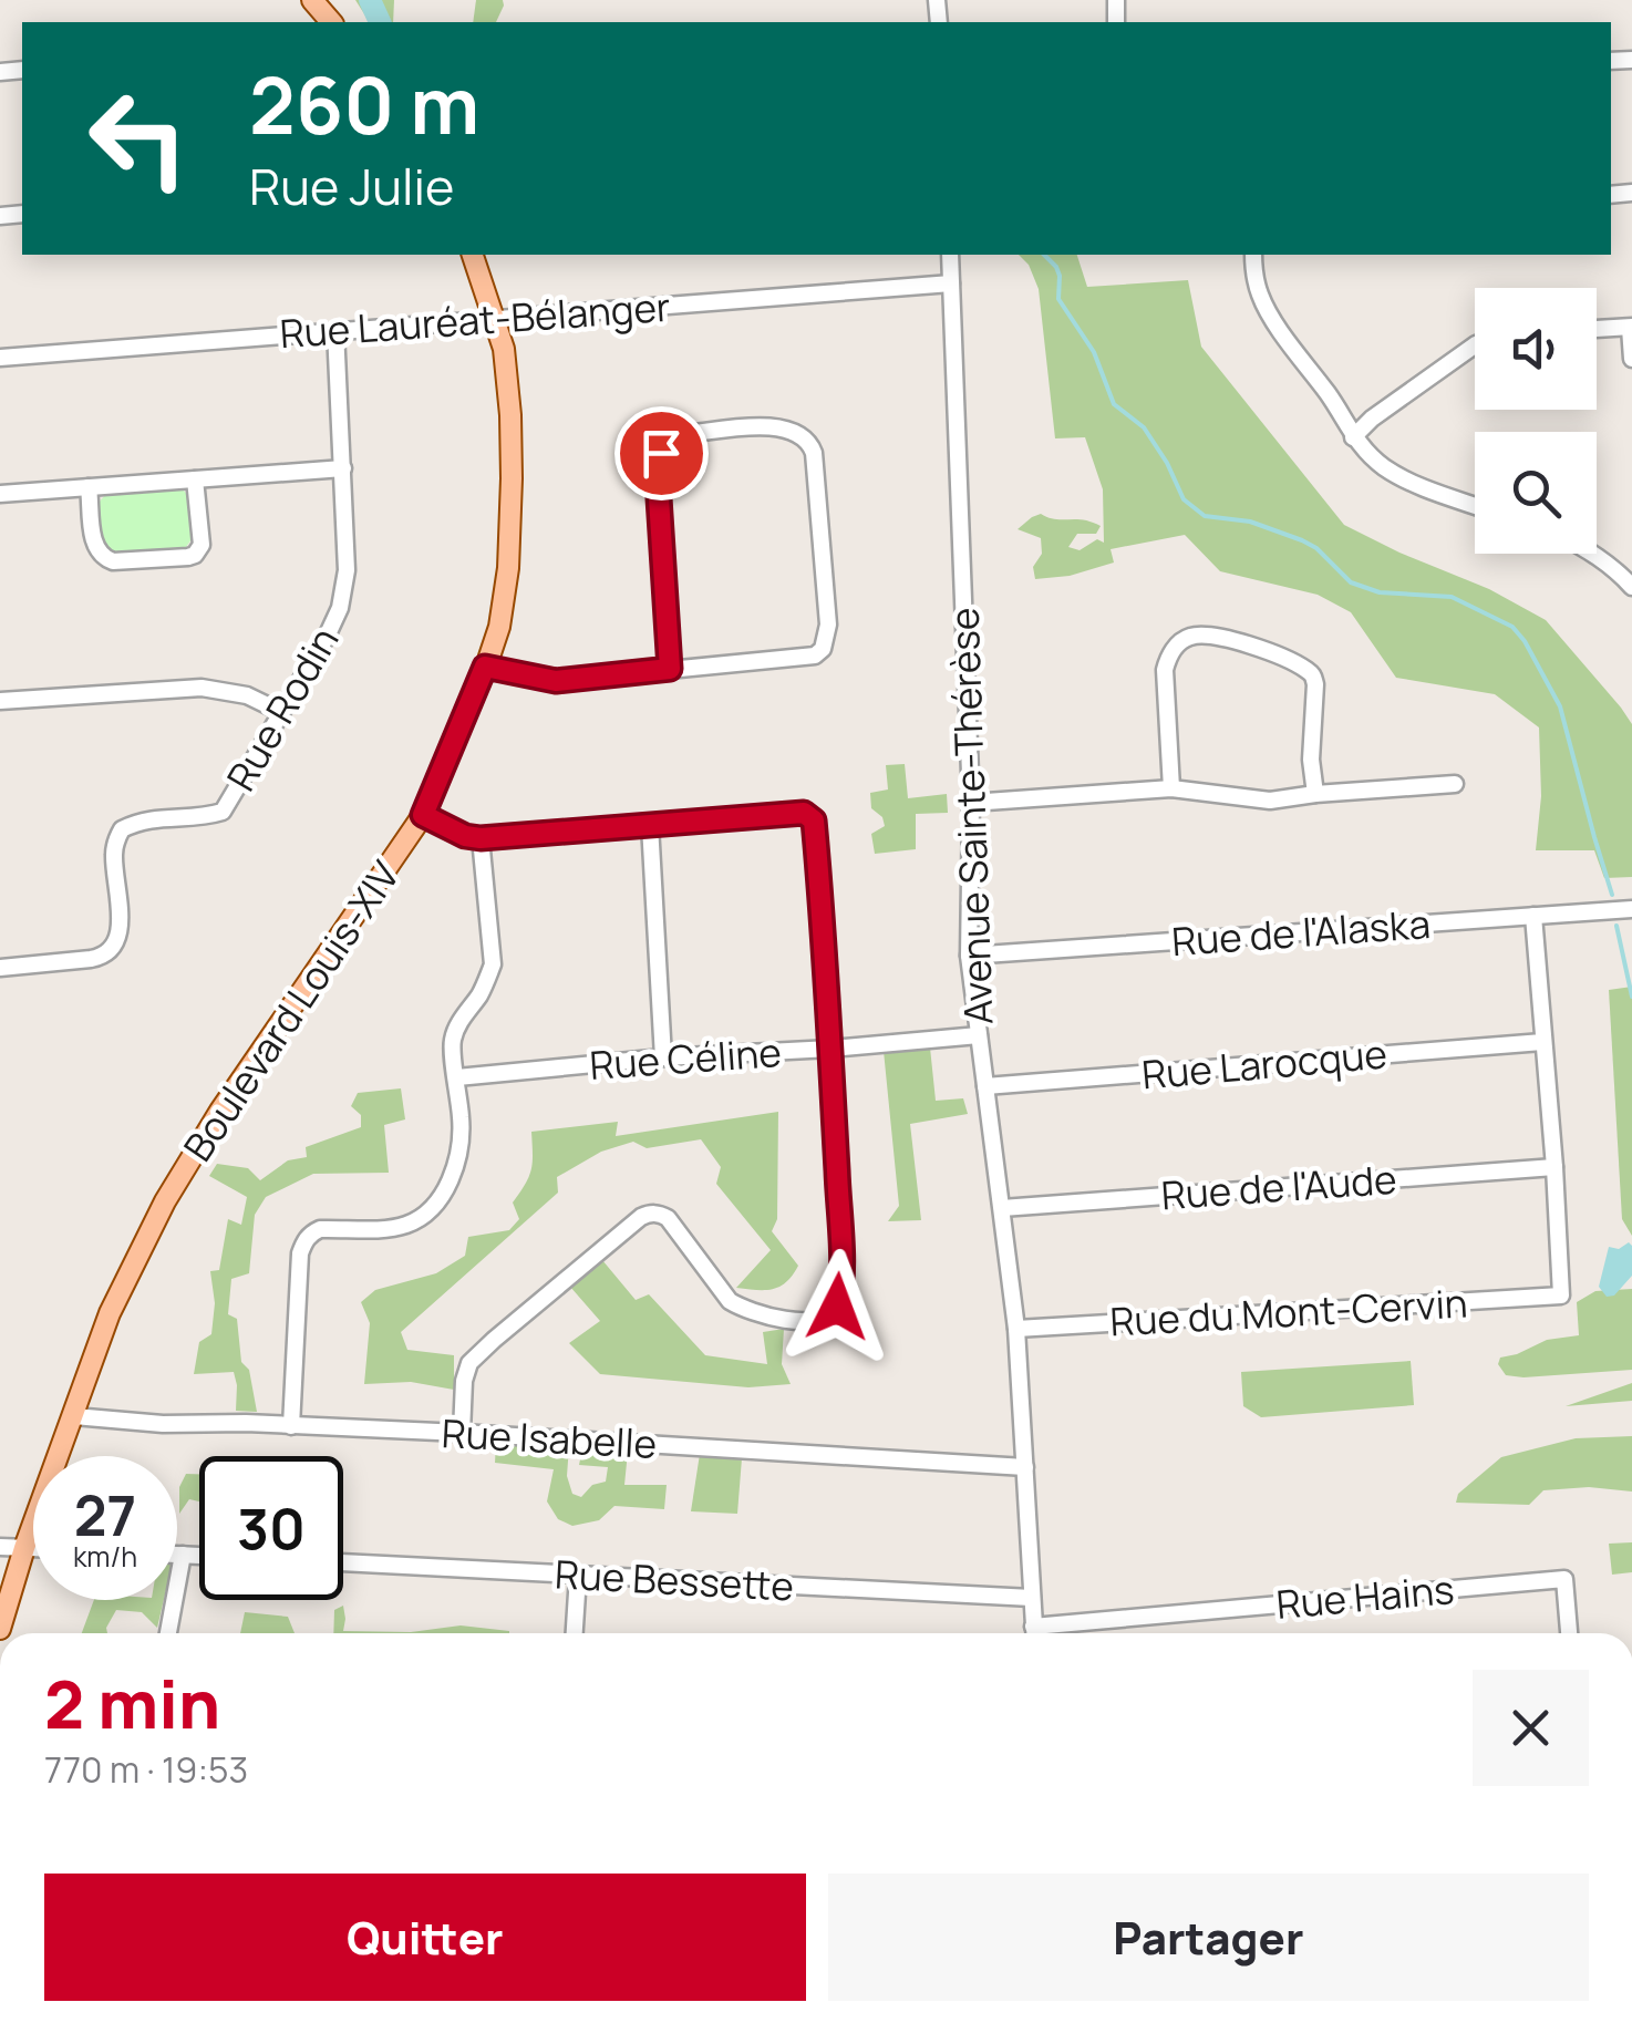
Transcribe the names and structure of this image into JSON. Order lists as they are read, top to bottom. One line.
{"streets":{"main road":["Boulevard Louis-XIV"],"street":["Rue Lauréat-Bélanger","Rue Rodin","Avenue Sainte-Thérèse","Rue de l'Alaska","Rue Céline","Rue Larocque","Rue de l'Aude","Rue du Mont-Cervin","Rue Isabelle","Rue Bessette","Rue Hains"]},"crossings":[["Rue Lauréat-Bélanger","Rue Rodin"],["Rue Lauréat-Bélanger","Avenue Sainte-Thérèse"],["Rue Lauréat-Bélanger","Boulevard Louis-XIV"],["Avenue Sainte-Thérèse","Rue de l'Alaska"],["Avenue Sainte-Thérèse","Rue Céline"],["Avenue Sainte-Thérèse","Rue Larocque"],["Avenue Sainte-Thérèse","Rue de l'Aude"],["Avenue Sainte-Thérèse","Rue du Mont-Cervin"],["Avenue Sainte-Thérèse","Rue Isabelle"],["Avenue Sainte-Thérèse","Rue Bessette"],["Boulevard Louis-XIV","Rue Isabelle"],["Rue de l'Aude","Rue du Mont-Cervin"]],"page":{"turn":["260 m","Rue Julie"],"speed":"27 km/h","limit":"30","heading":["2 min","770 m · 19:53"],"buttons":["Quitter","Partager"]}}
